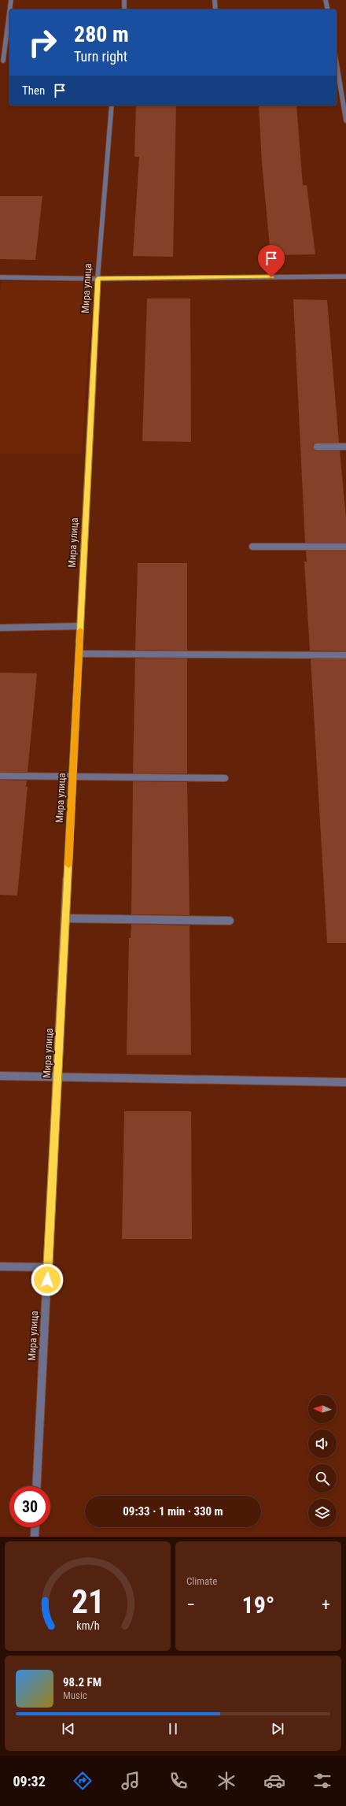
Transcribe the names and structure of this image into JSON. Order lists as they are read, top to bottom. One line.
{"streets":{"street":["Мира улица"]},"north":"left","page":{"turn":["280 m","Turn right"],"then":"Then","limit":"30","trip":"09:33 · 1 min · 330 m","tile":"Climate","heat":["−","19°","+"],"song":["98.2 FM","Music"],"tabs":"09:32","gauge":["21","km/h"]}}
